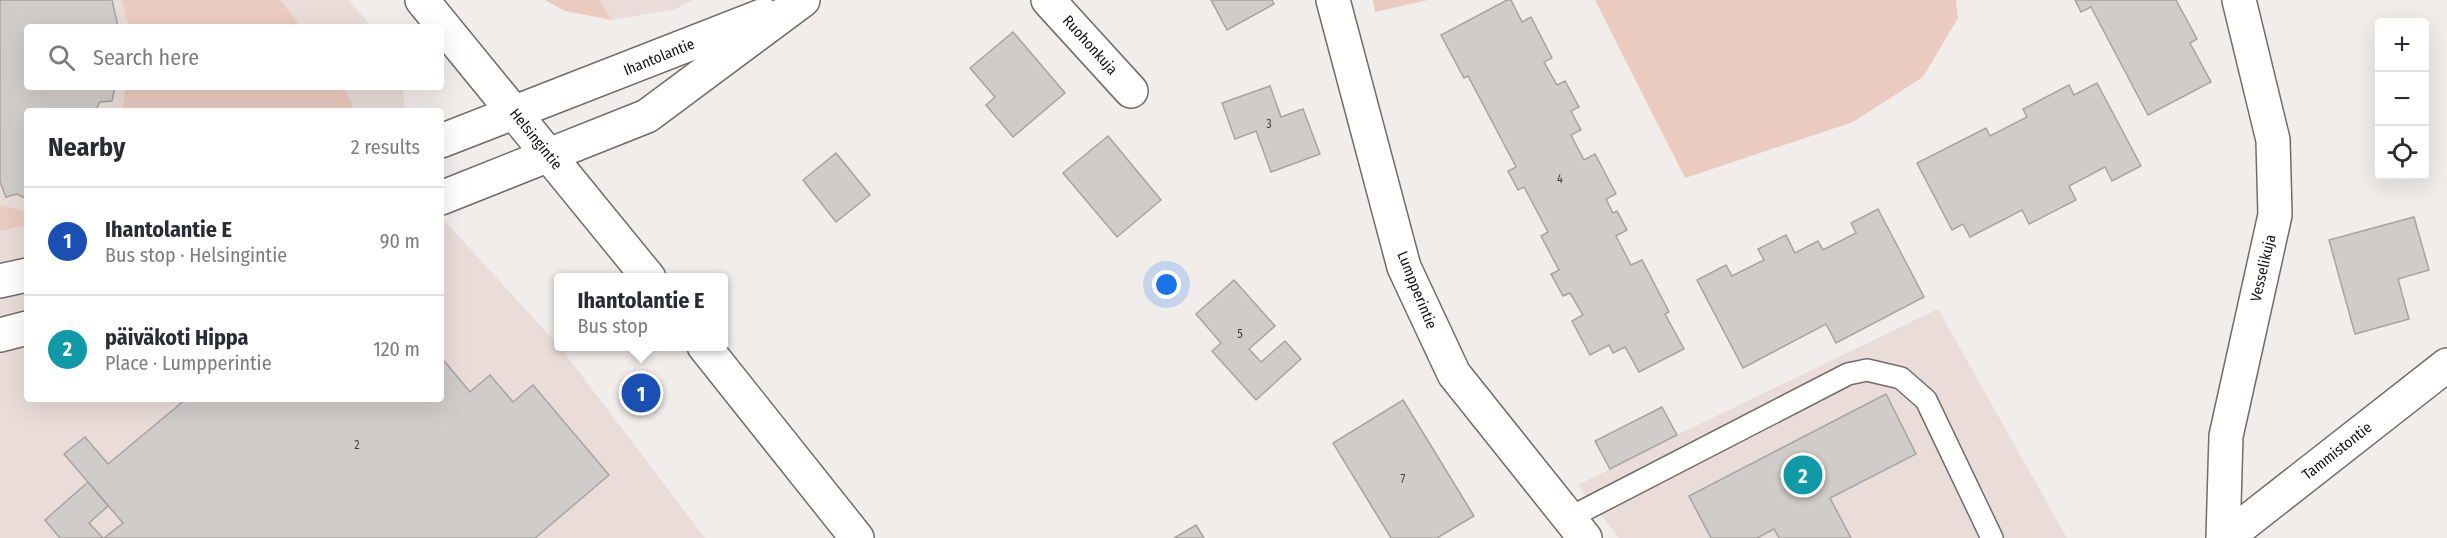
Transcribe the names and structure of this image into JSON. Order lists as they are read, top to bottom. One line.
{"streets":{"street":["Ruohonkuja","Ihantolantie","Helsingintie","Vesselikuja","Lumpperintie","Tammistontie"]},"crossings":[["Ihantolantie","Helsingintie"],["Vesselikuja","Tammistontie"]],"house_numbers":["3","4","5","2","7"],"page":{"map_buttons":["+","−"],"search":"Search here","heading":["Nearby","2 results"],"list":[{"mark":"1","name":"Ihantolantie E","note":"Bus stop · Helsingintie","value":"90 m"},{"mark":"2","name":"päiväkoti Hippa","note":"Place · Lumpperintie","value":"120 m"}],"popup":["Ihantolantie E","Bus stop"],"pins":["1","2"]}}
